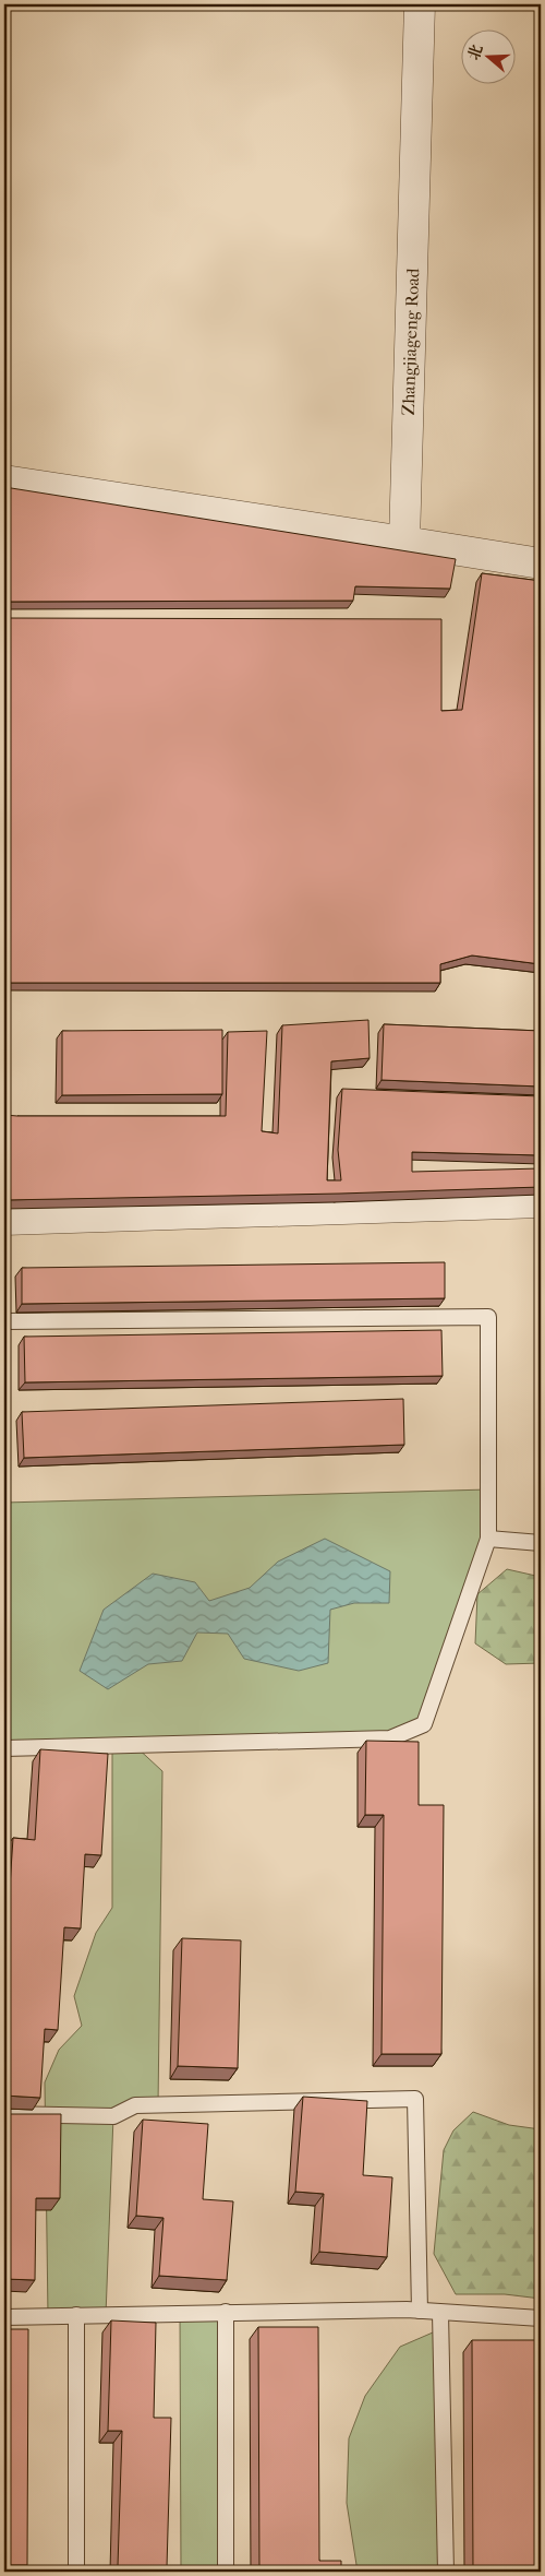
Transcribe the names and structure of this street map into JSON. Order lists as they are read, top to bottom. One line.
{"streets":{"street":["Zhangjiageng Road"]},"north":"left"}
